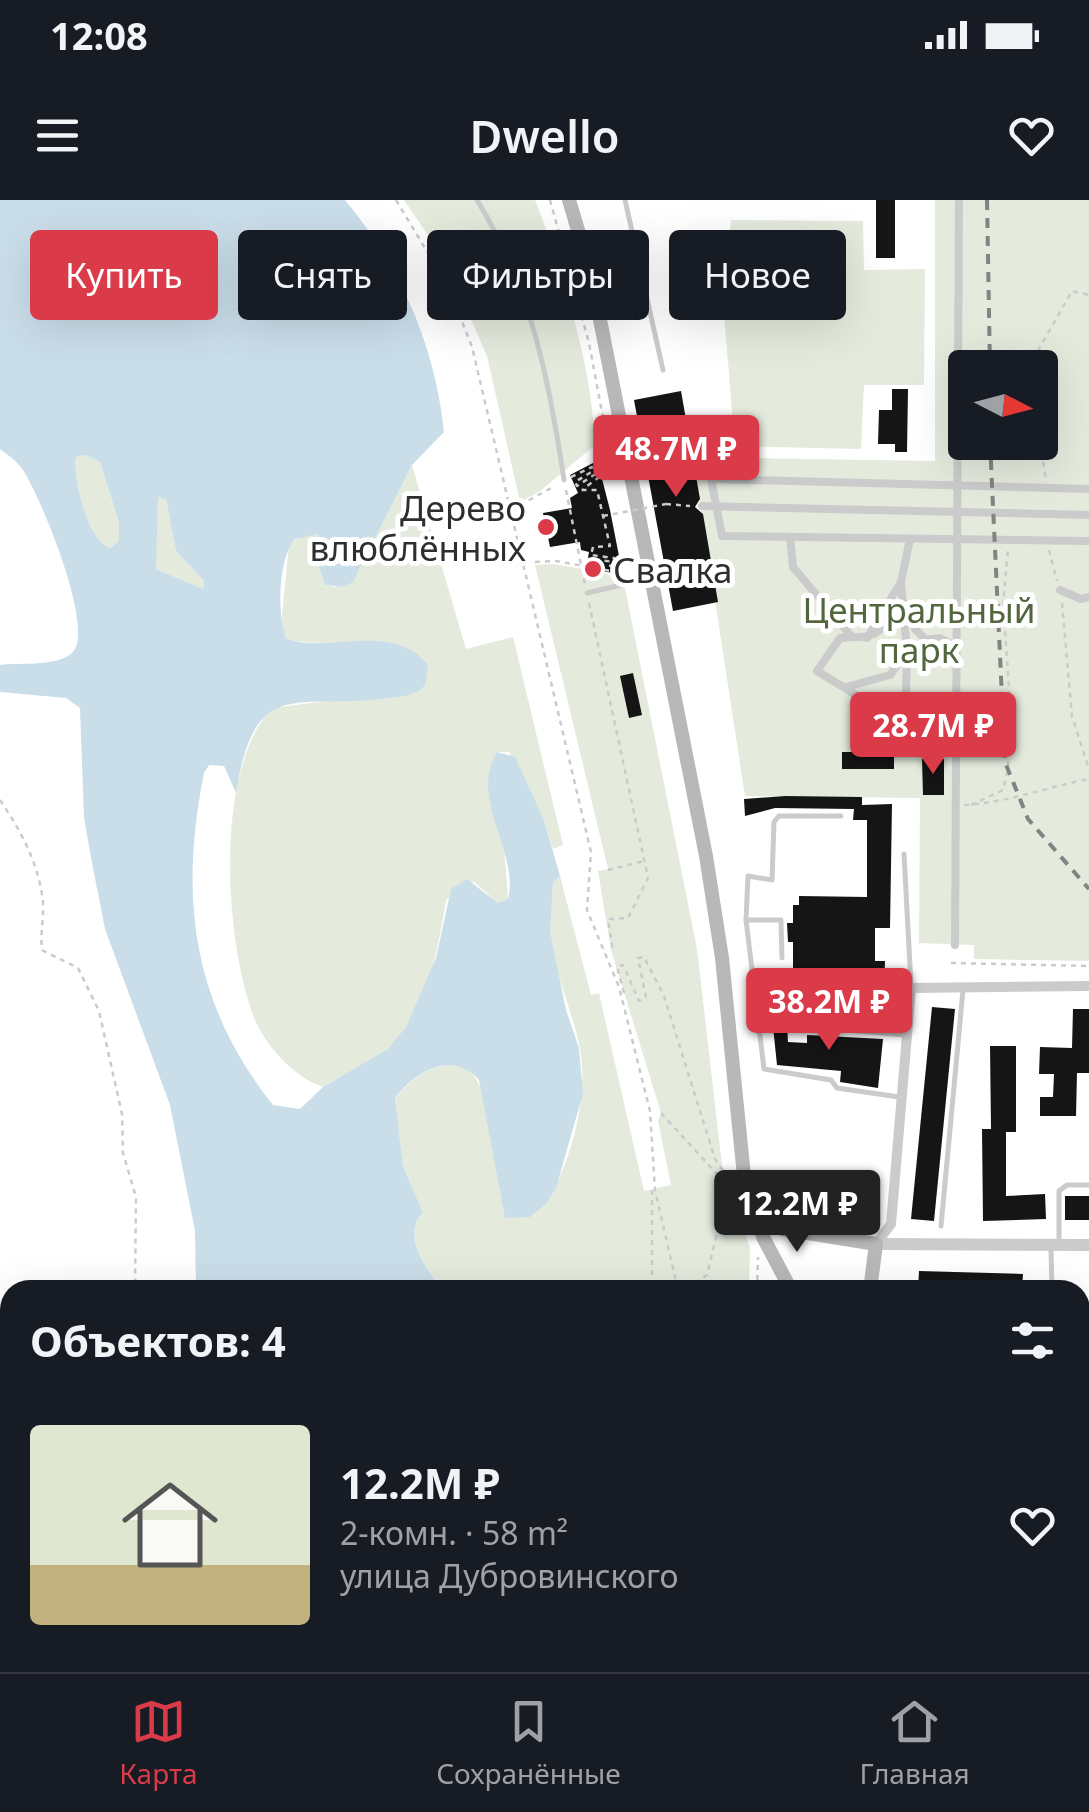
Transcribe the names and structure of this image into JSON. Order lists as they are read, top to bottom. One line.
{"parks":["Центральный парк"],"places":["Дерево влюблённых","Свалка"],"north":"right","page":{"status":"12:08","header":"Dwello","chip":["Купить","Снять","Фильтры","Новое"],"price":["48.7M ₽","28.7M ₽","38.2M ₽","12.2M ₽"],"heading":"Объектов: 4","list":[{"name":"12.2M ₽","note":"2-комн. · 58 m² · улица Дубровинского"}],"tabs":["Карта","Сохранённые","Главная"]}}
